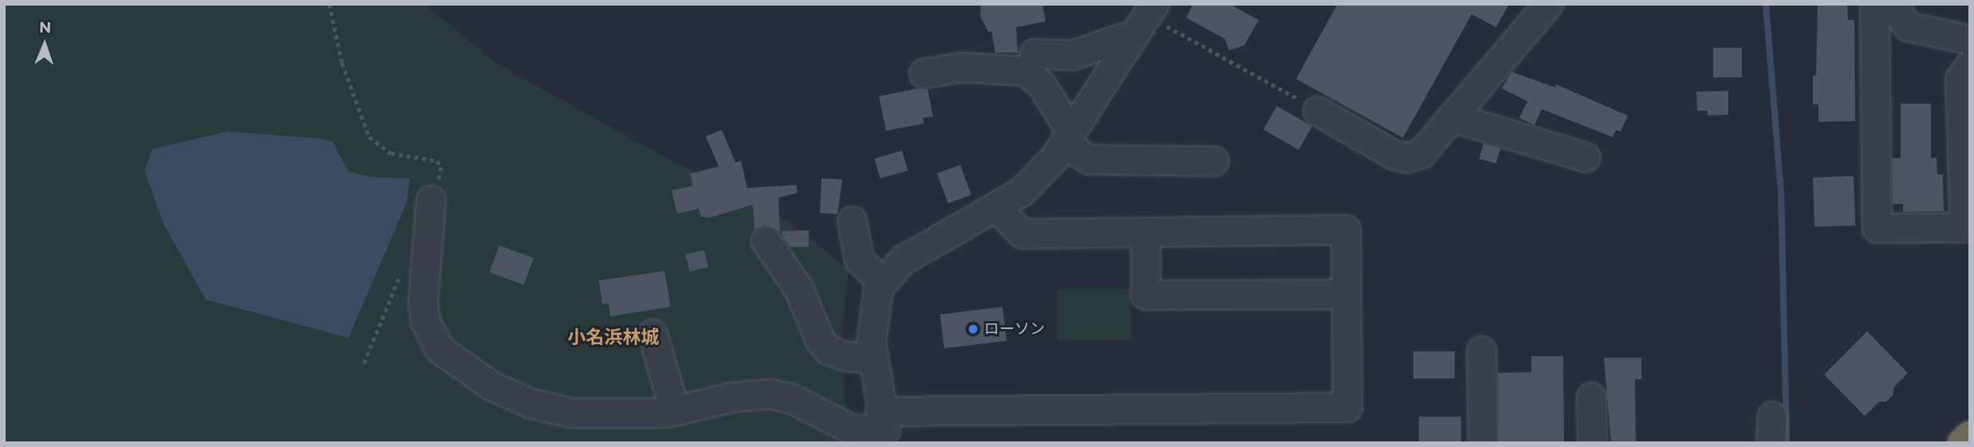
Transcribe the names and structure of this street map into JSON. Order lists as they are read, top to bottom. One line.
{"districts":["小名浜林城"],"places":["ローソン"],"north":"top"}
